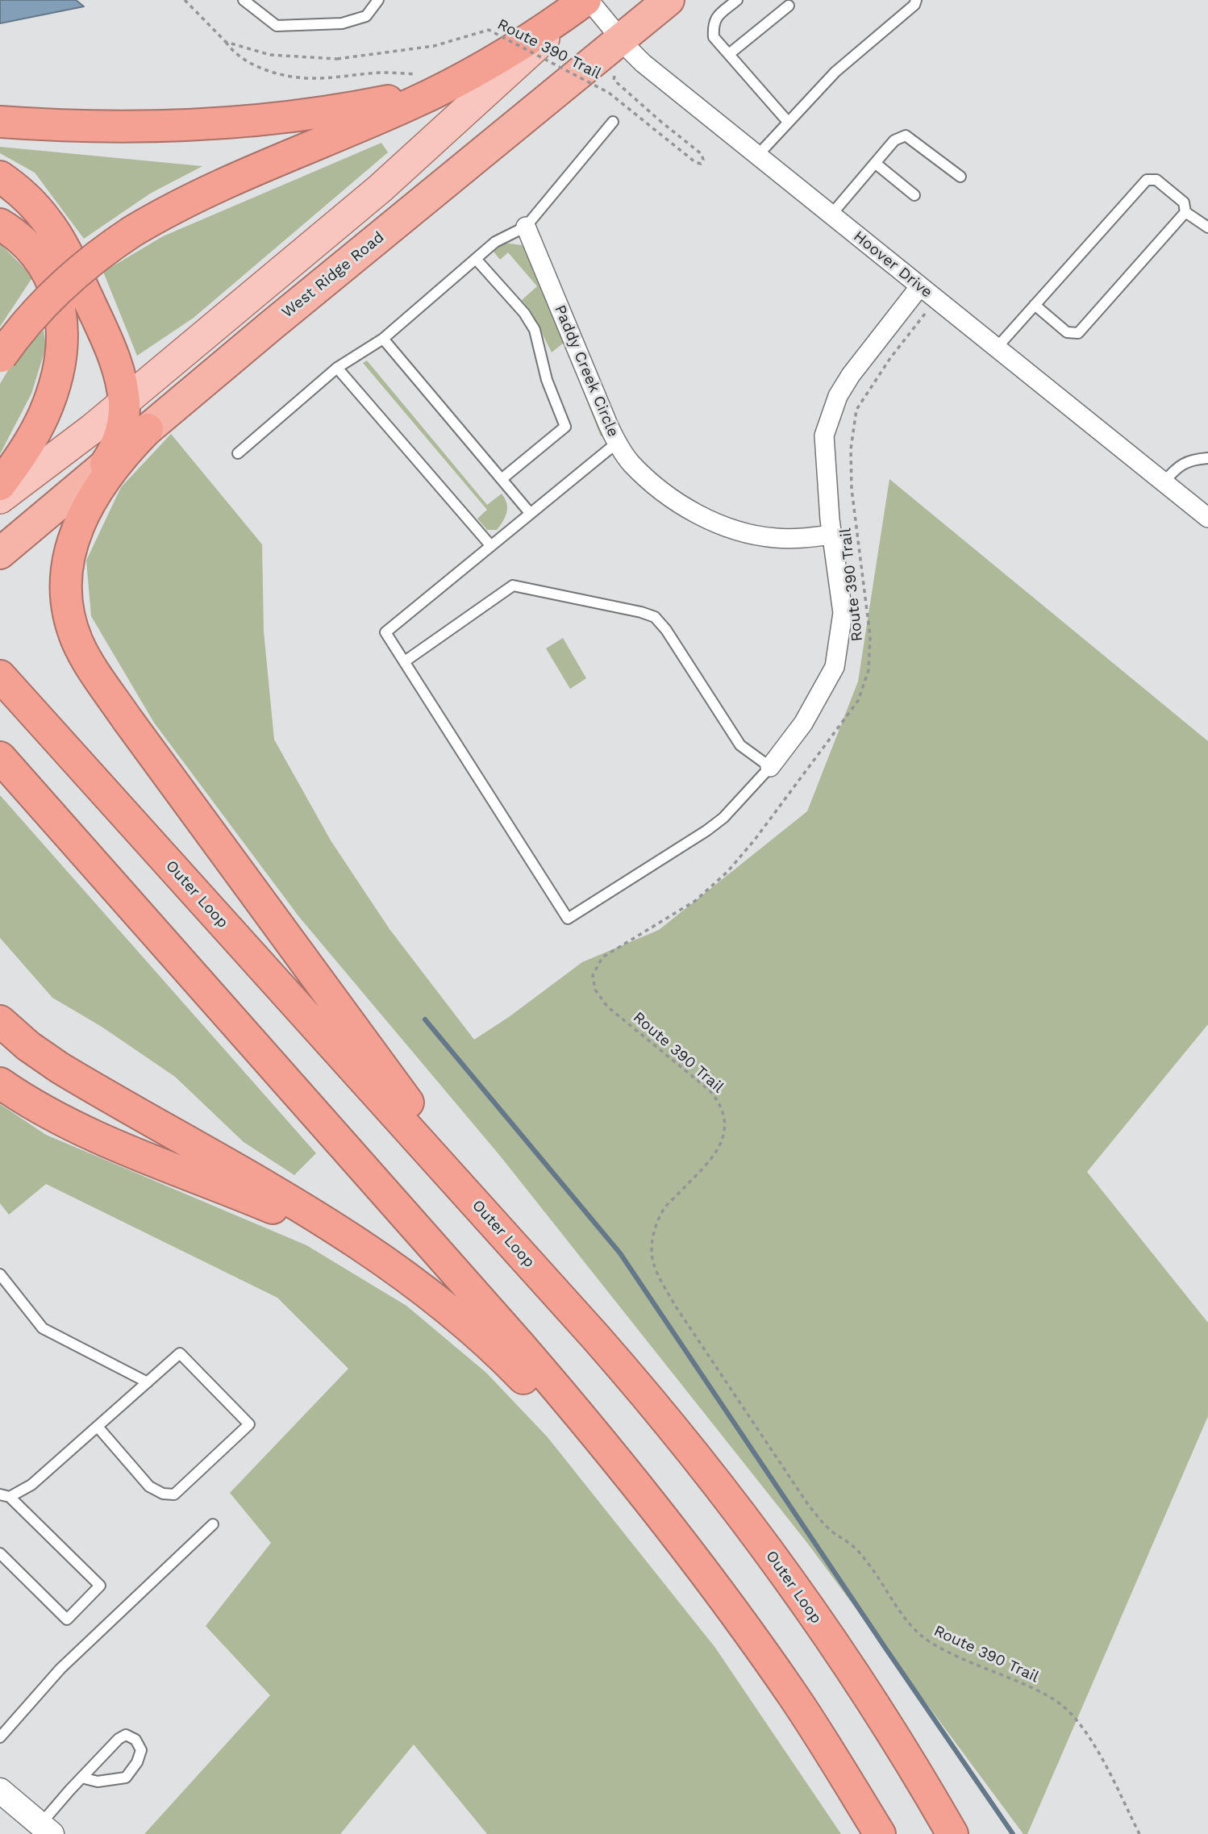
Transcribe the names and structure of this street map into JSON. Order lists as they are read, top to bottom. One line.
{"streets":{"highway":["West Ridge Road","Outer Loop"],"street":["Hoover Drive","Paddy Creek Circle"],"path":["Route 390 Trail"]},"crossings":[["Hoover Drive","West Ridge Road"]]}
